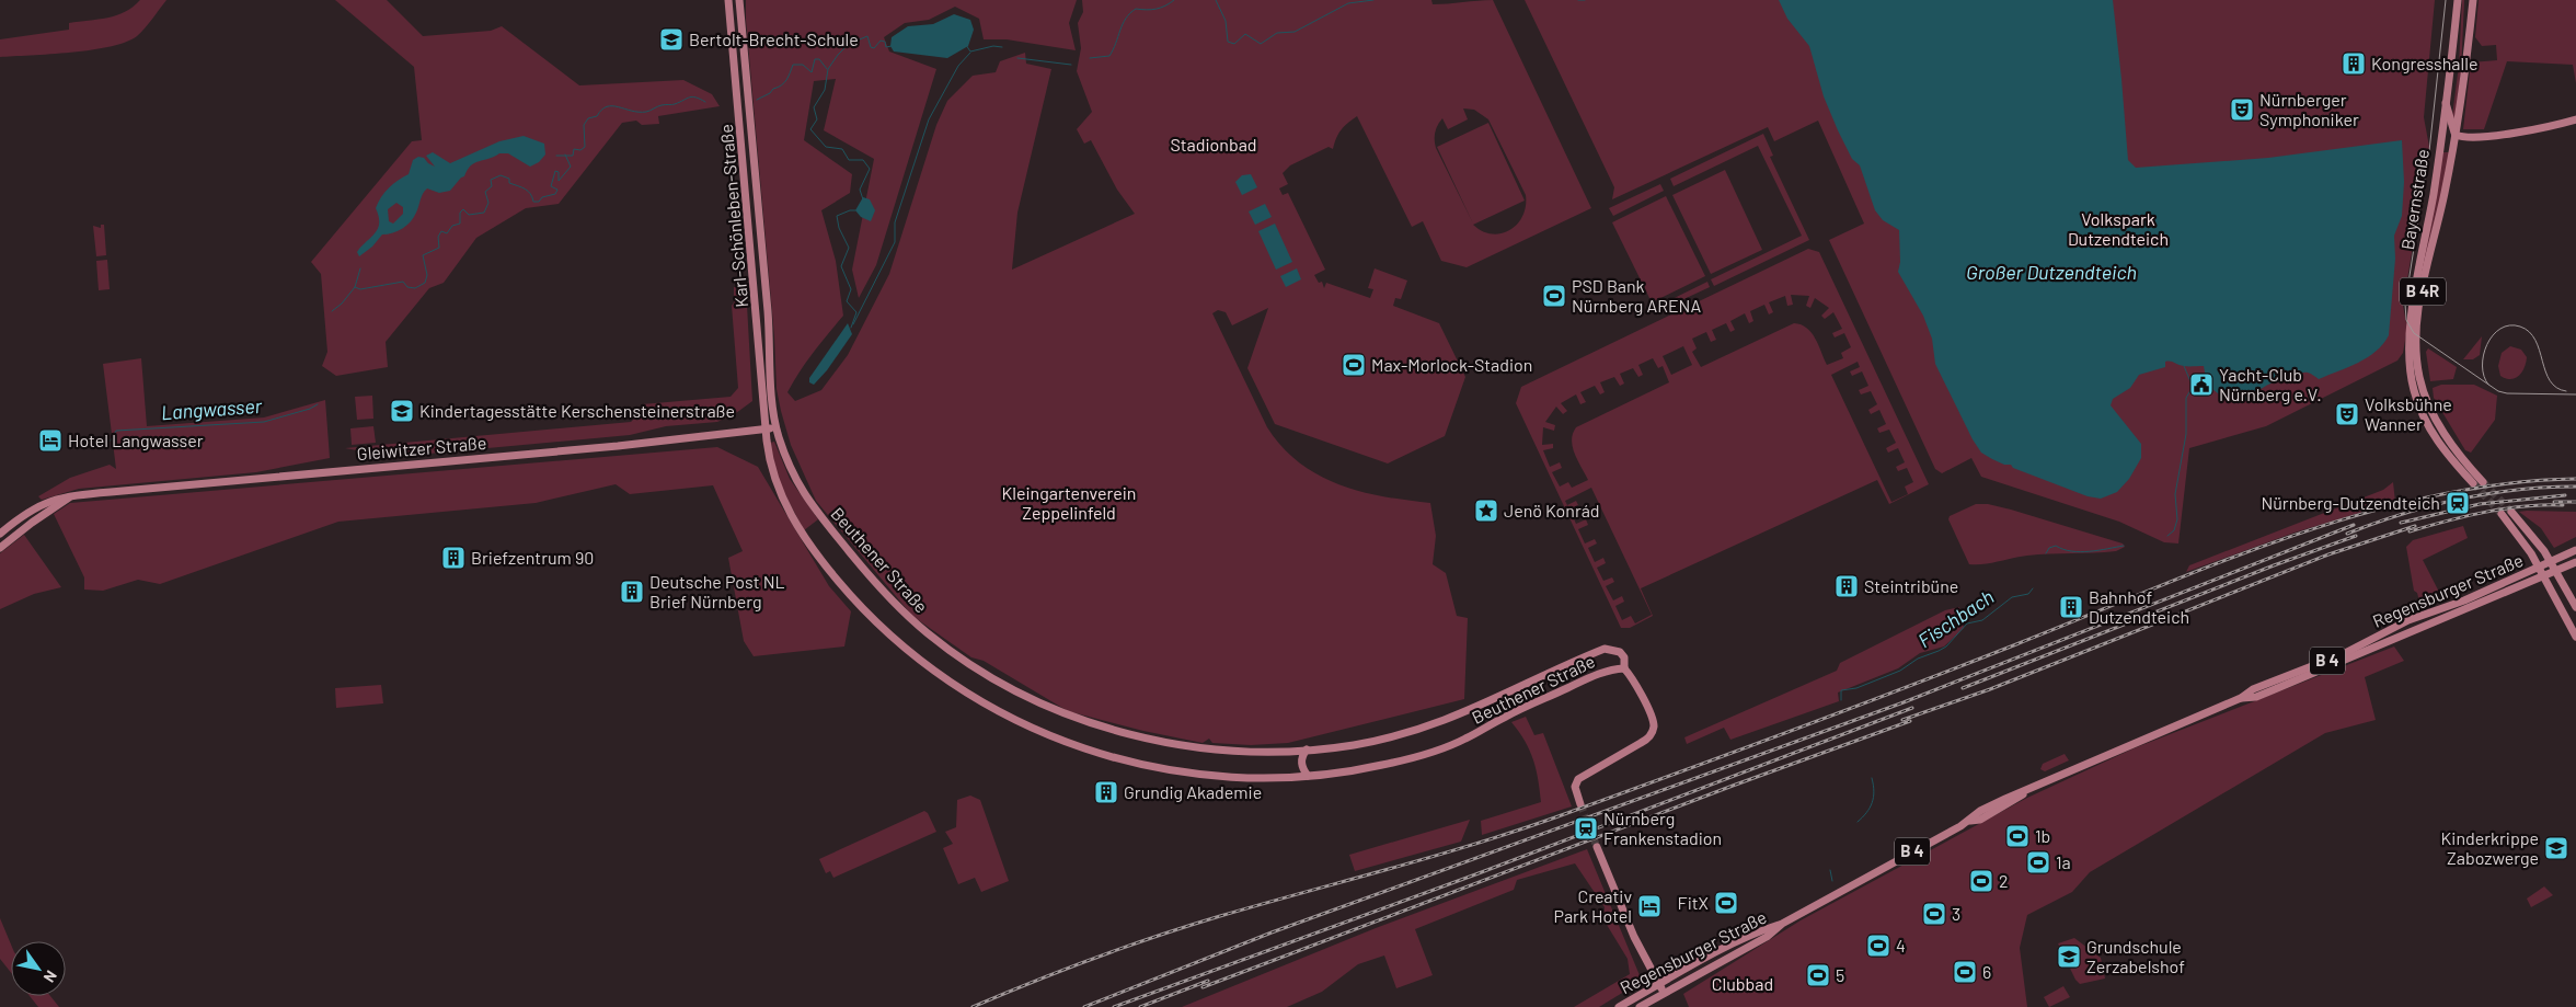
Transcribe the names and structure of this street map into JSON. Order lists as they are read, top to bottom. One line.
{"streets":{"main road":["Bayernstraße","Karl-Schönleben-Straße","B 4R","Gleiwitzer Straße","Beuthener Straße","Regensburger Straße","B 4"]},"crossings":[["Bayernstraße","B 4R"],["Karl-Schönleben-Straße","Gleiwitzer Straße"],["Karl-Schönleben-Straße","Beuthener Straße"],["Gleiwitzer Straße","Beuthener Straße"]],"water":["Großer Dutzendteich","Langwasser","Fischbach"],"parks":["Stadionbad","Volkspark Dutzendteich","Kleingartenverein Zeppelinfeld","Clubbad"],"places":{"school or university":["Bertolt-Brecht-Schule","Kindertagesstätte Kerschensteinerstraße","Kinderkrippe Zabozwerge","Grundschule Zerzabelshof"],"building":["Kongresshalle","Briefzentrum 90","Steintribüne","Deutsche Post NL Brief Nürnberg","Bahnhof Dutzendteich","Grundig Akademie"],"theatre":["Nürnberger Symphoniker","Volksbühne Wanner"],"sports":["PSD Bank Nürnberg ARENA","Max-Morlock-Stadion","1b","1a","2","FitX","3","4","6","5"],"public building":["Yacht-Club Nürnberg e.V."],"hotel":["Hotel Langwasser","Creativ Park Hotel"],"station":["Nürnberg-Dutzendteich","Nürnberg Frankenstadion"],"place":["Jenö Konrád"]},"north":"bottom right"}
